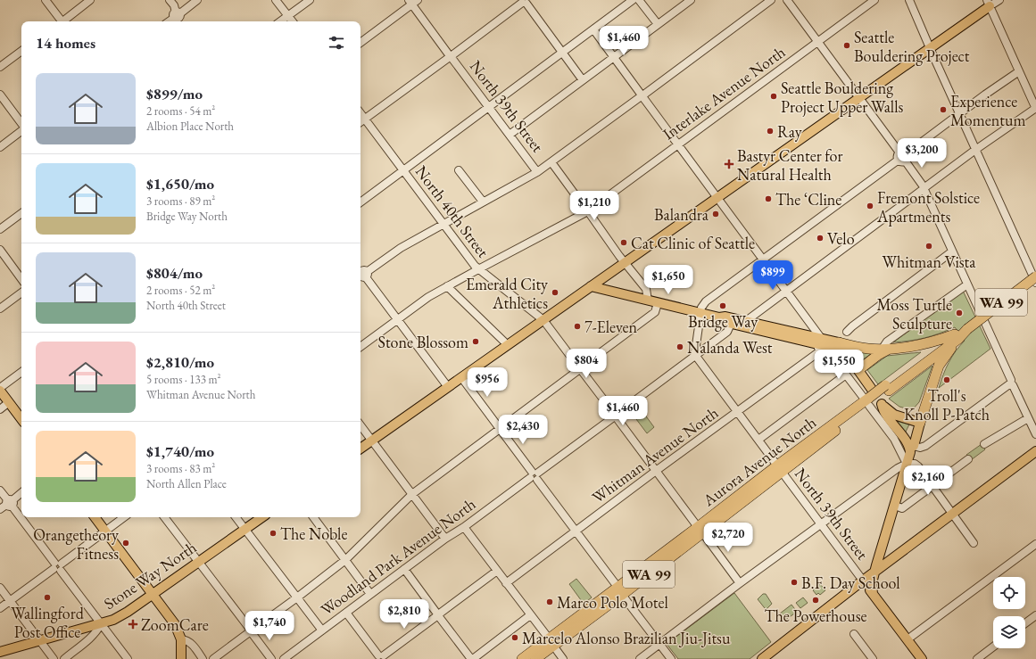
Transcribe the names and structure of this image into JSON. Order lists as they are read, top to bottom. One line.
{"streets":{"highway":["WA 99","Aurora Avenue North"],"main road":["North 39th Street","Stone Way North"],"street":["Interlake Avenue North","North 40th Street","Whitman Avenue North","Woodland Park Avenue North"]},"crossings":[["Interlake Avenue North","North 39th Street"],["Interlake Avenue North","North 40th Street"],["North 39th Street","Whitman Avenue North"],["North 39th Street","Aurora Avenue North"],["North 39th Street","Woodland Park Avenue North"],["North 40th Street","Whitman Avenue North"],["North 40th Street","Aurora Avenue North"],["North 40th Street","Woodland Park Avenue North"]],"places":{"other":["Seattle Bouldering Project","Seattle Bouldering Project Upper Walls","Experience Momentum","Ray","The ‘Cline","Fremont Solstice Apartments","Balandra","Velo","Cat Clinic of Seattle","Whitman Vista","Emerald City Athletics","Bridge Way","Moss Turtle Sculpture","7-Eleven","Stone Blossom","Nalanda West","Troll's Knoll P-Patch","The Noble","Orangetheory Fitness","B.F. Day School","Wallingford Post Office","The Powerhouse","Marco Polo Motel","Marcelo Alonso Brazilian Jiu-Jitsu"],"health":["Bastyr Center for Natural Health","ZoomCare"]},"page":{"heading":"14 homes","price":["$1,460","$3,200","$1,210","$899","$1,650","$804","$1,550","$956","$1,460","$2,430","$2,160","$2,720","$2,810","$1,740"],"list":[{"name":"$899/mo","note":"2 rooms · 54 m² · Albion Place North"},{"name":"$1,650/mo","note":"3 rooms · 89 m² · Bridge Way North"},{"name":"$804/mo","note":"2 rooms · 52 m² · North 40th Street"},{"name":"$2,810/mo","note":"5 rooms · 133 m² · Whitman Avenue North"},{"name":"$1,740/mo","note":"3 rooms · 83 m² · North Allen Place"}]}}
